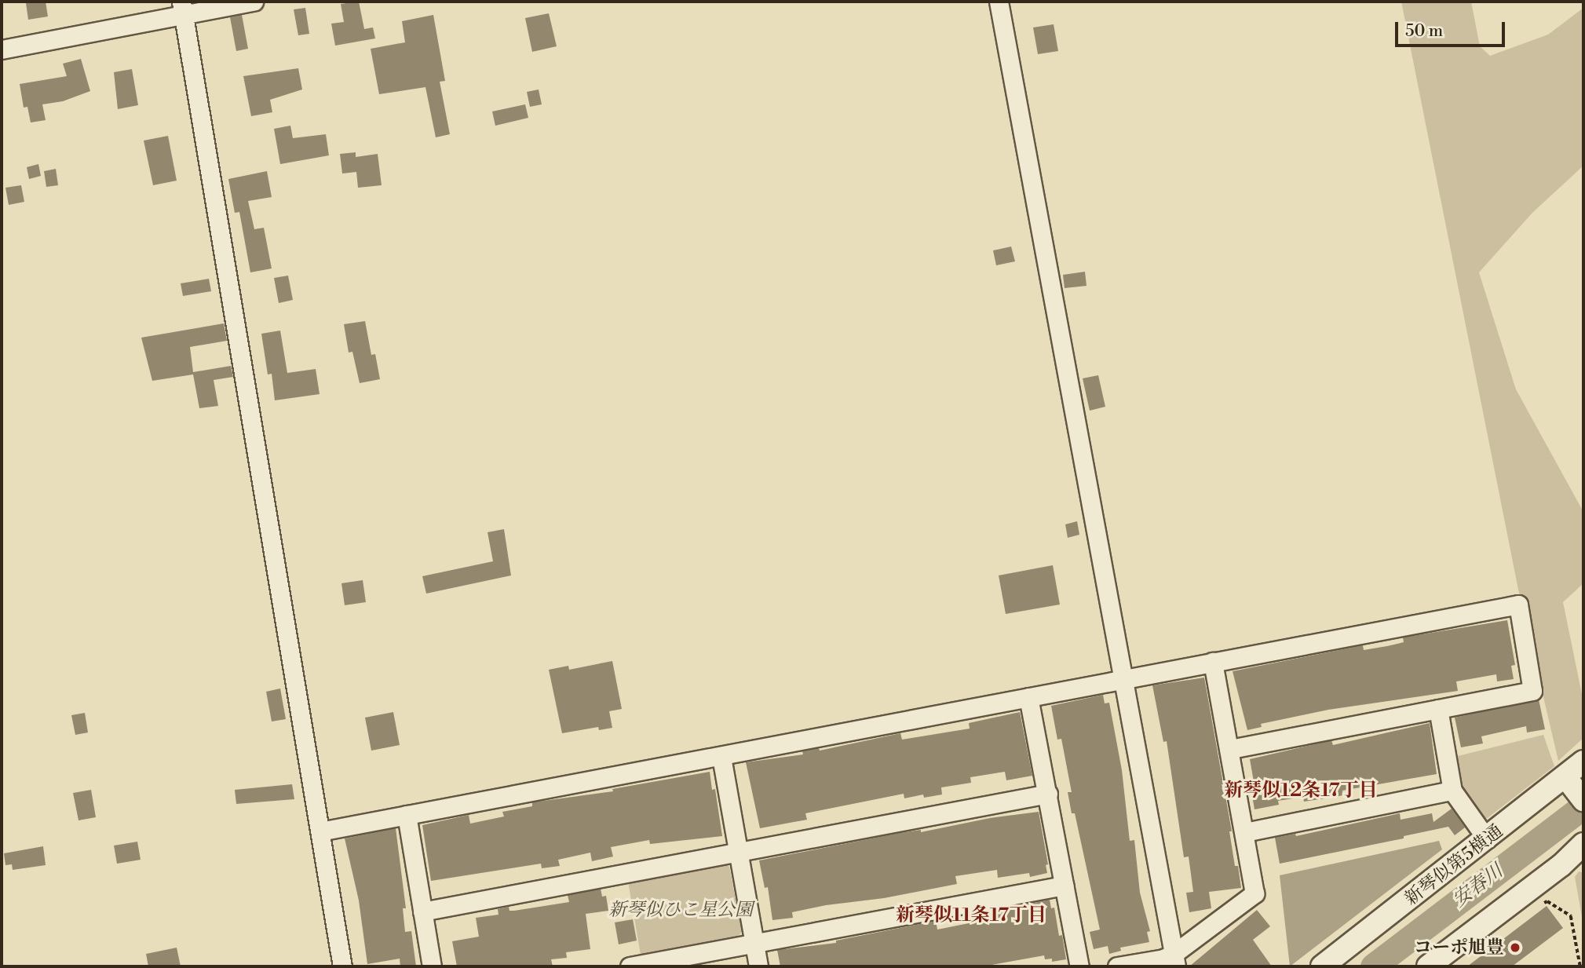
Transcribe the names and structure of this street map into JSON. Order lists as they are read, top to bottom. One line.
{"streets":{"street":["新琴似第5横通"]},"districts":["新琴似12条17丁目","新琴似11条17丁目"],"water":["安春川"],"parks":["新琴似ひこ星公園"],"places":["コーポ旭豊"],"scale_bar":"50 m"}
